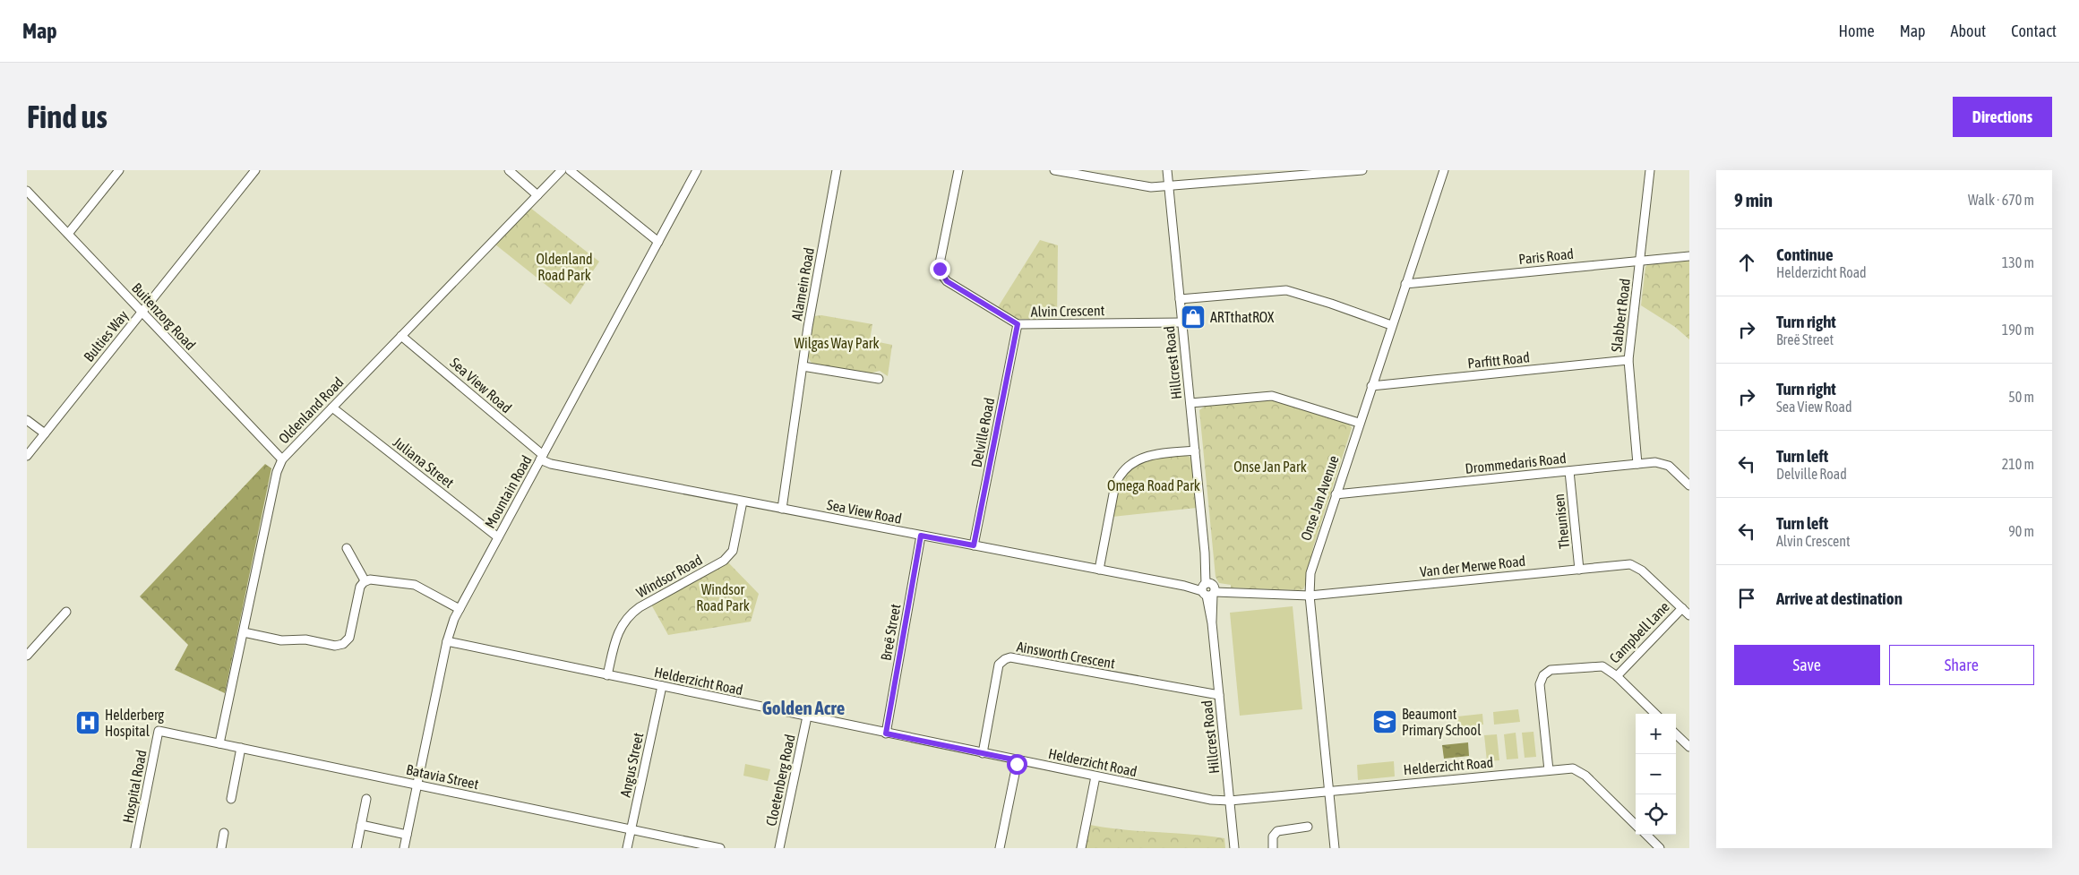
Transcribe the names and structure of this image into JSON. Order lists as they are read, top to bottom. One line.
{"streets":{"street":["Paris Road","Alamein Road","Alvin Crescent","Slabbert Road","Buitenzorg Road","Bulties Way","Parfitt Road","Hillcrest Road","Sea View Road","Oldenland Road","Delville Road","Juliana Street","Drommedaris Road","Mountain Road","Onse Jan Avenue","Theunisen","Van der Merwe Road","Windsor Road","Breë Street","Campbell Lane","Ainsworth Crescent","Helderzicht Road","Angus Street","Batavia Street","Cloetenberg Road","Hospital Road"]},"crossings":[["Paris Road","Slabbert Road"],["Paris Road","Onse Jan Avenue"],["Alamein Road","Sea View Road"],["Alvin Crescent","Hillcrest Road"],["Alvin Crescent","Delville Road"],["Slabbert Road","Parfitt Road"],["Slabbert Road","Drommedaris Road"],["Buitenzorg Road","Bulties Way"],["Buitenzorg Road","Oldenland Road"],["Parfitt Road","Onse Jan Avenue"],["Hillcrest Road","Sea View Road"],["Hillcrest Road","Van der Merwe Road"],["Hillcrest Road","Ainsworth Crescent"],["Hillcrest Road","Helderzicht Road"],["Sea View Road","Oldenland Road"],["Sea View Road","Delville Road"],["Sea View Road","Mountain Road"],["Sea View Road","Van der Merwe Road"],["Sea View Road","Windsor Road"],["Sea View Road","Breë Street"],["Oldenland Road","Juliana Street"],["Oldenland Road","Batavia Street"],["Juliana Street","Mountain Road"],["Drommedaris Road","Onse Jan Avenue"],["Drommedaris Road","Theunisen"],["Mountain Road","Helderzicht Road"],["Mountain Road","Batavia Street"],["Onse Jan Avenue","Van der Merwe Road"],["Onse Jan Avenue","Helderzicht Road"],["Theunisen","Van der Merwe Road"],["Van der Merwe Road","Campbell Lane"],["Windsor Road","Helderzicht Road"],["Breë Street","Helderzicht Road"],["Ainsworth Crescent","Helderzicht Road"],["Helderzicht Road","Angus Street"],["Helderzicht Road","Cloetenberg Road"],["Angus Street","Batavia Street"],["Batavia Street","Hospital Road"]],"districts":["Golden Acre"],"parks":["Oldenland Road Park","Wilgas Way Park","Onse Jan Park","Omega Road Park","Windsor Road Park"],"places":{"shop":["ARTthatROX"],"school or university":["Beaumont Primary School"],"hospital":["Helderberg Hospital"]},"page":{"header":"Map","nav":["Home","Map","About","Contact"],"buttons":["Directions",["Save","Share"]],"title":"Find us","heading":["9 min","Walk · 670 m"],"list":[["Continue","Helderzicht Road","130 m"],["Turn right","Breë Street","190 m"],["Turn right","Sea View Road","50 m"],["Turn left","Delville Road","210 m"],["Turn left","Alvin Crescent","90 m"],"Arrive at destination"],"map_buttons":["+","−"]}}
